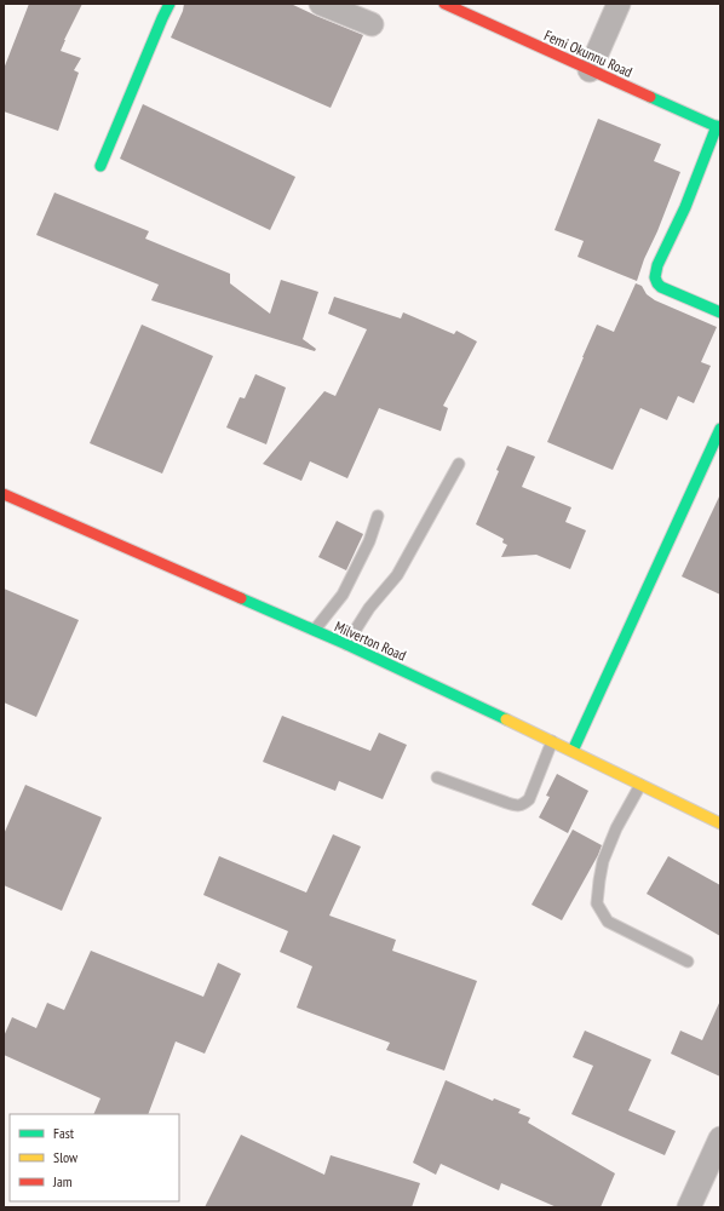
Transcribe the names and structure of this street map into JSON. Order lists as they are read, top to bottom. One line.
{"streets":{"street":["Femi Okunnu Road","Milverton Road"]},"legend":["Fast","Slow","Jam"]}
